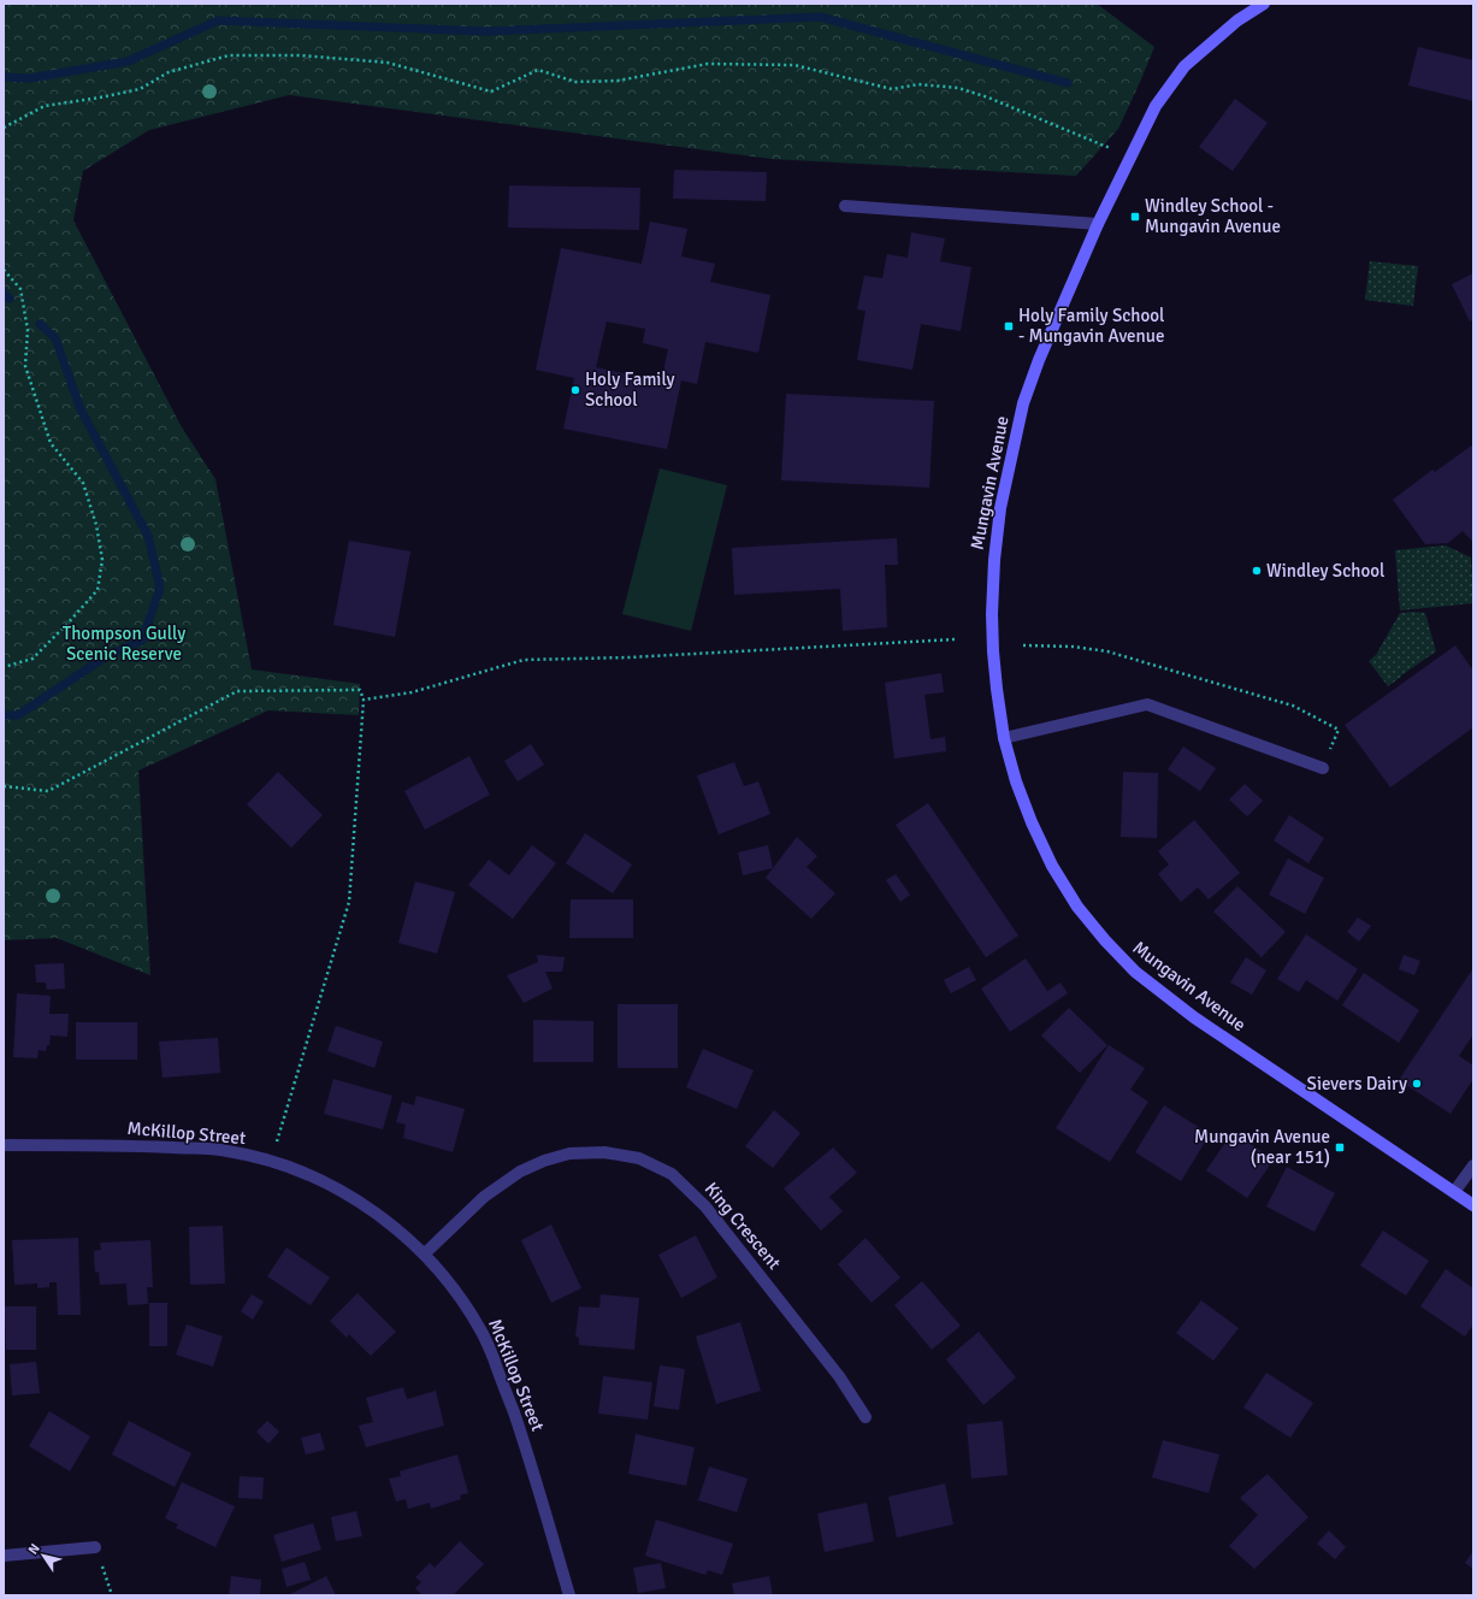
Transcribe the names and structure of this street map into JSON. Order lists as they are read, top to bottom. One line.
{"streets":{"main road":["Mungavin Avenue"],"street":["McKillop Street","King Crescent"]},"crossings":[["McKillop Street","King Crescent"]],"parks":["Thompson Gully Scenic Reserve"],"places":{"transit":["Windley School - Mungavin Avenue","Holy Family School - Mungavin Avenue","Mungavin Avenue (near 151)"],"other":["Holy Family School","Windley School","Sievers Dairy"]},"north":"top left"}
